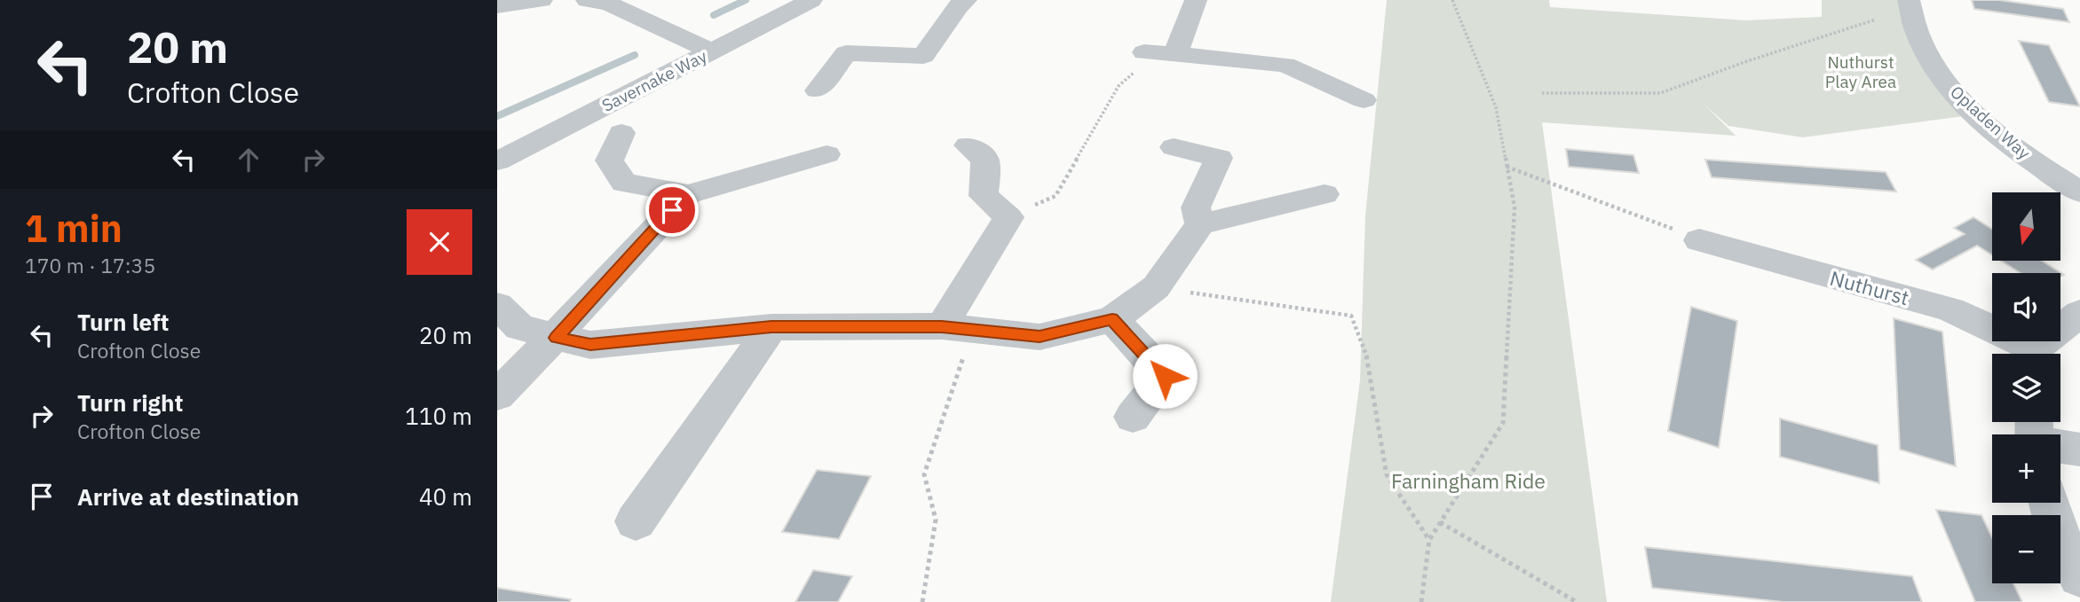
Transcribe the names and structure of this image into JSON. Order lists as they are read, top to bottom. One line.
{"streets":{"street":["Savernake Way","Opladen Way","Nuthurst"]},"parks":["Nuthurst Play Area","Farningham Ride"],"north":"bottom","page":{"turn":["20 m","Crofton Close"],"heading":["1 min","170 m · 17:35"],"map_buttons":["+","−"],"list":[{"name":"Turn left","note":"Crofton Close","value":"20 m"},{"name":"Turn right","note":"Crofton Close","value":"110 m"},{"name":"Arrive at destination","value":"40 m"}]}}
